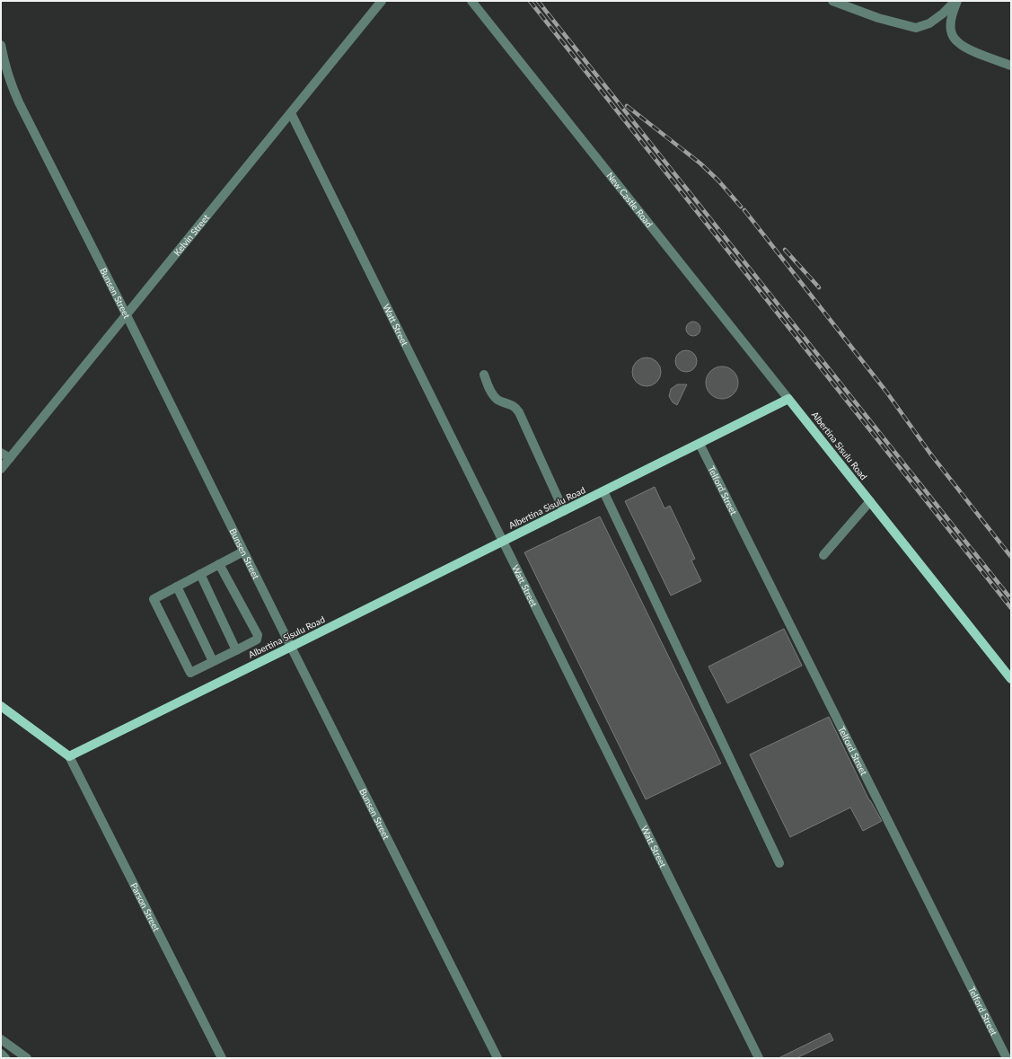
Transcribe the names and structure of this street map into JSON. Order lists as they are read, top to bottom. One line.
{"streets":{"main road":["Albertina Sisulu Road"],"street":["New Castle Road","Kelvin Street","Bunsen Street","Watt Street","Telford Street","Parson Street"]},"crossings":[["New Castle Road","Albertina Sisulu Road"],["Kelvin Street","Bunsen Street"],["Kelvin Street","Watt Street"],["Bunsen Street","Albertina Sisulu Road"],["Watt Street","Albertina Sisulu Road"],["Albertina Sisulu Road","Telford Street"],["Albertina Sisulu Road","Parson Street"]]}
